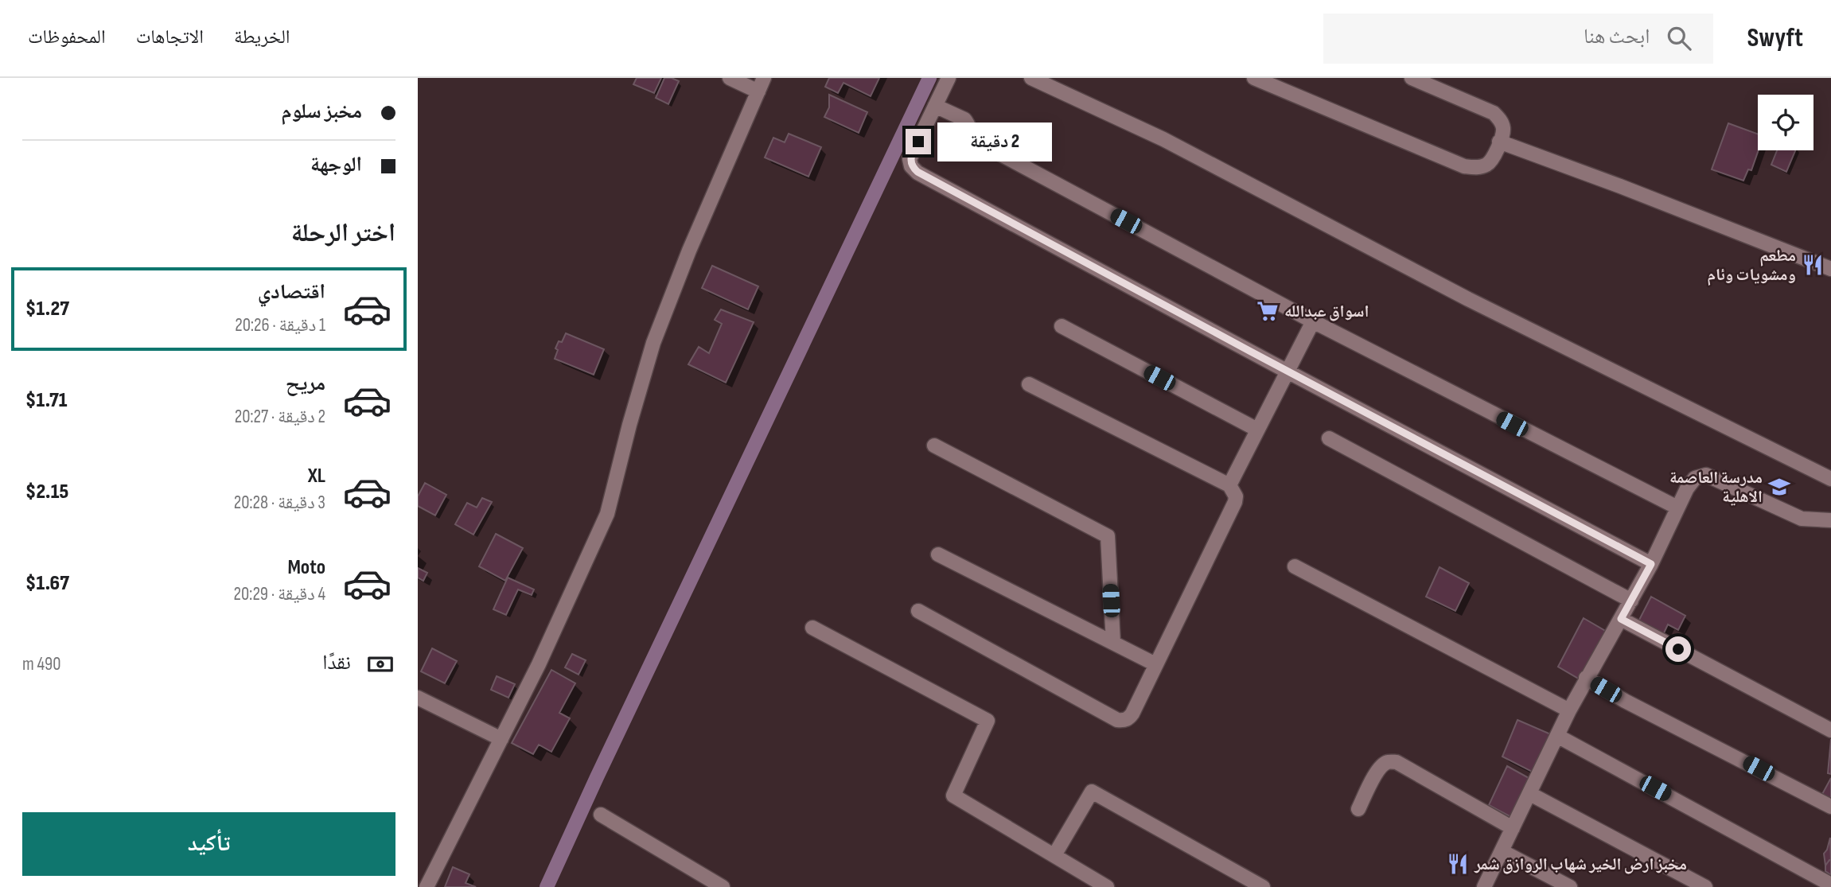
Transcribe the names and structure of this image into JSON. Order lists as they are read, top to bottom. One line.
{"places":{"restaurant":["مطعم ومشويات وئام","مخبز ارض الخير شهاب الروازق شمر"],"supermarket":["اسواق عبدالله"],"school or university":["مدرسة العاصمة الاهلية"]},"page":{"header":"Swyft","search":"ابحث هنا","nav":["الخريطة","الاتجاهات","المحفوظات"],"banner":["مخبز سلوم","الوجهة"],"bubble":"2 دقيقة","heading":"اختر الرحلة","list":[{"name":"اقتصادي","note":"1 دقيقة · 20:26","value":"$1.27"},{"name":"مريح","note":"2 دقيقة · 20:27","value":"$1.71"},{"name":"XL","note":"3 دقيقة · 20:28","value":"$2.15"},{"name":"Moto","note":"4 دقيقة · 20:29","value":"$1.67"}],"pay":["نقدًا","490 m"],"buttons":"تأكيد"}}
